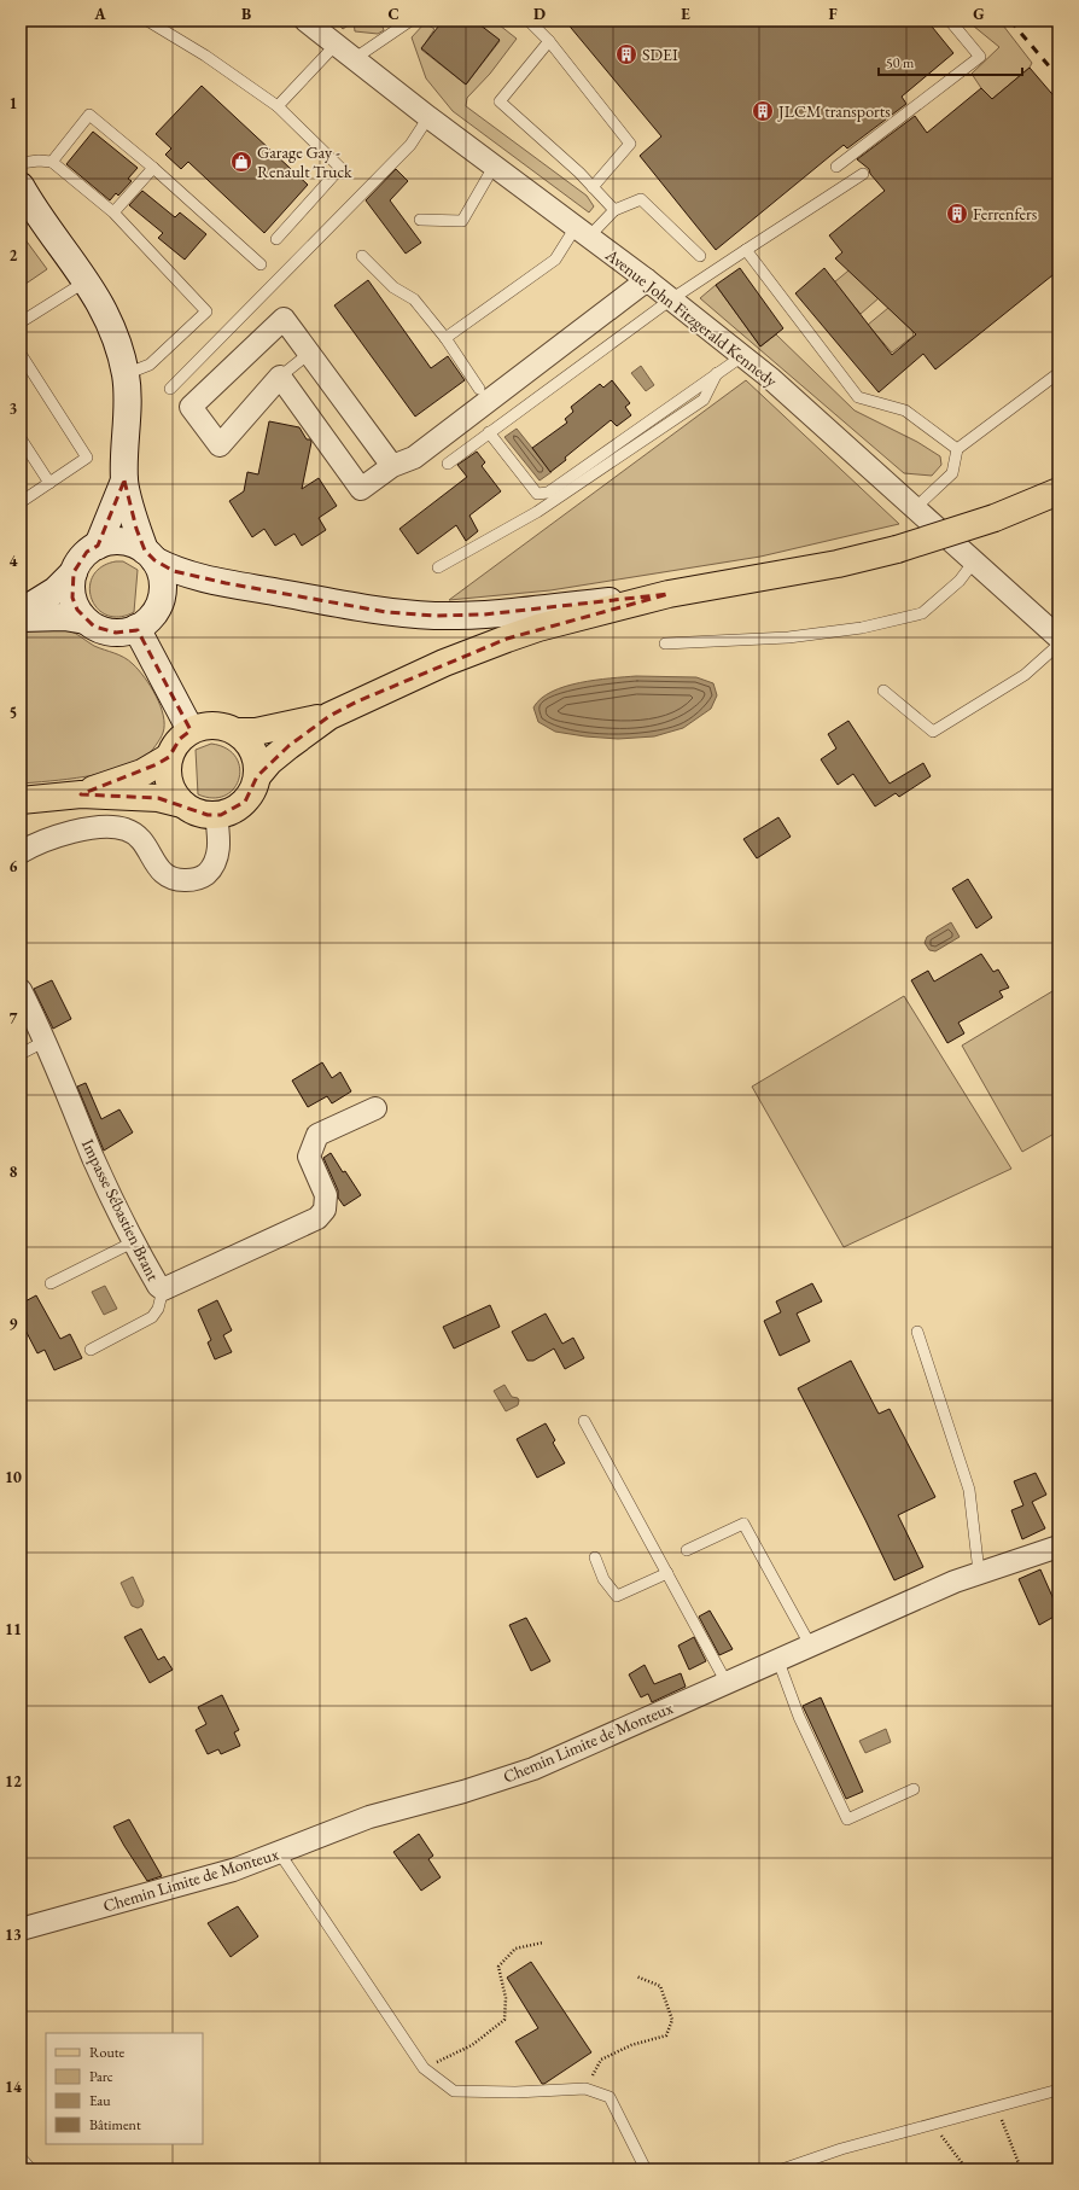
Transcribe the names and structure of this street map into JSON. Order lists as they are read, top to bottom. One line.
{"streets":{"street":["Avenue John Fitzgerald Kennedy","Impasse Sébastien Brant","Chemin Limite de Monteux"]},"places":{"building":["SDEI","JLCM transports","Ferrenfers"],"shop":["Garage Gay - Renault Truck"]},"legend":["Route","Parc","Eau","Bâtiment"],"scale_bar":"50 m","grid":{"columns":["A","B","C","D","E","F","G"],"rows":["1","2","3","4","5","6","7","8","9","10","11","12","13","14"]}}
